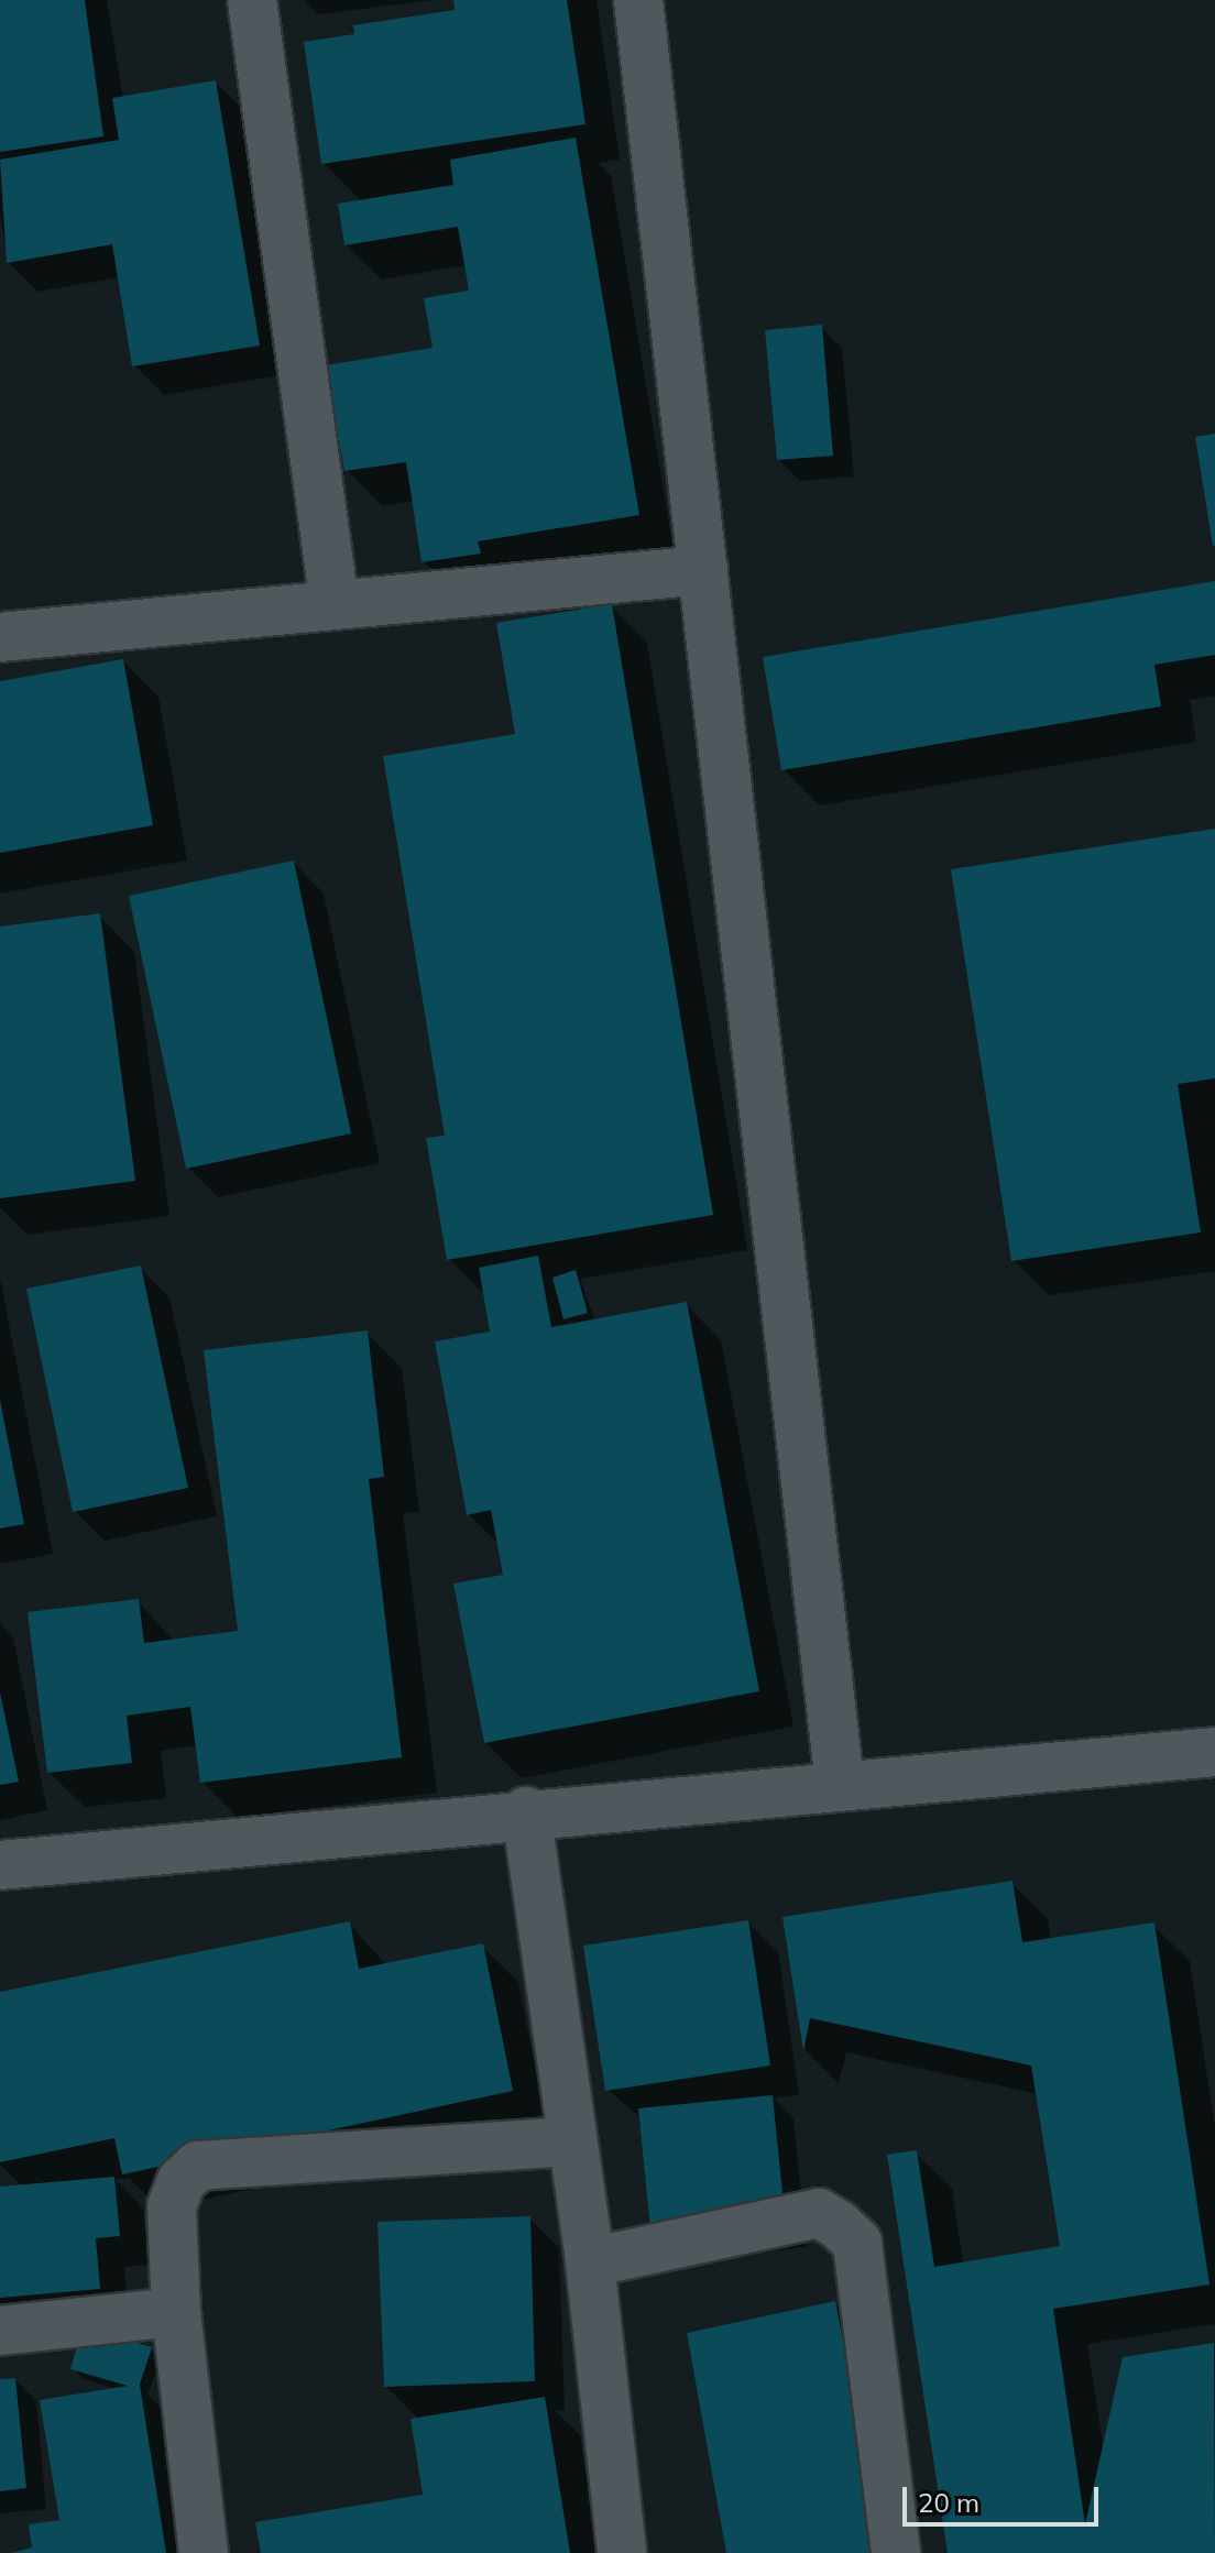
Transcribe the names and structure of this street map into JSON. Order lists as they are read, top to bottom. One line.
{"scale_bar":"20 m"}
